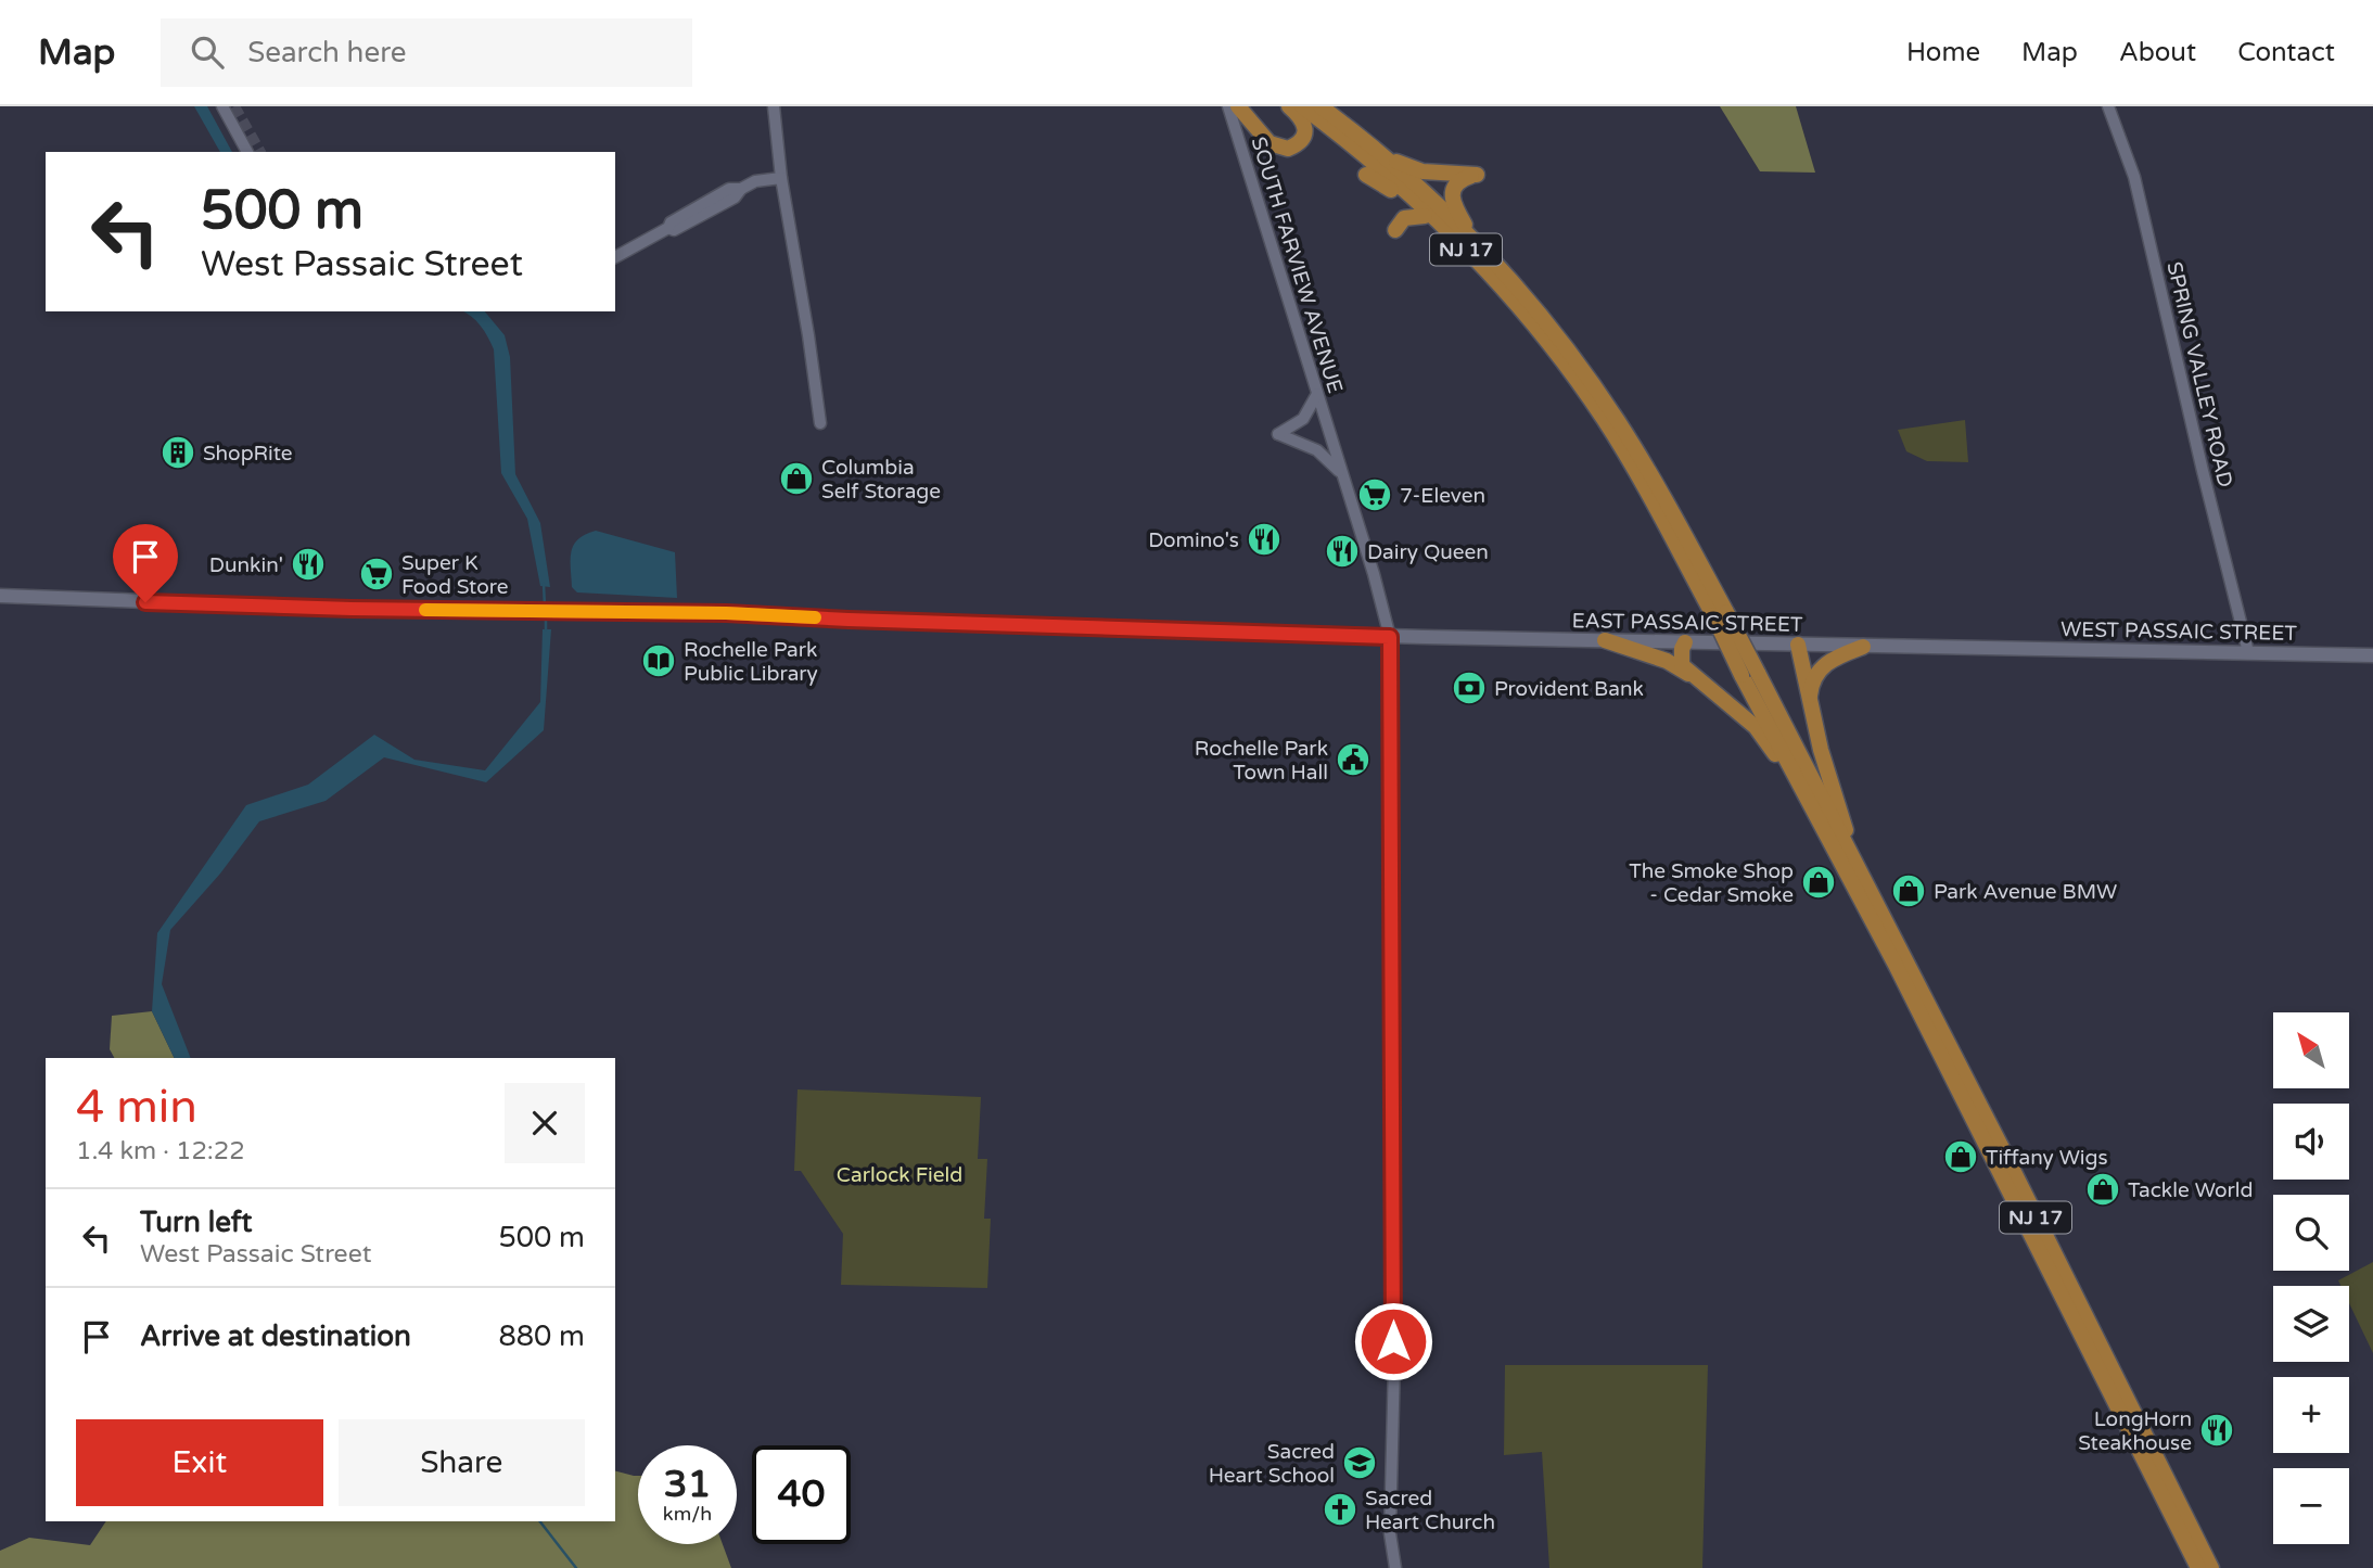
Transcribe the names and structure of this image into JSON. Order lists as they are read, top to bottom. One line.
{"streets":{"highway":["NJ 17"],"main road":["EAST PASSAIC STREET","WEST PASSAIC STREET"],"street":["SOUTH FARVIEW AVENUE","SPRING VALLEY ROAD"]},"crossings":[["SOUTH FARVIEW AVENUE","EAST PASSAIC STREET"],["SPRING VALLEY ROAD","WEST PASSAIC STREET"],["EAST PASSAIC STREET","WEST PASSAIC STREET"]],"parks":["Carlock Field"],"places":{"building":["ShopRite"],"shop":["Columbia Self Storage","The Smoke Shop - Cedar Smoke","Park Avenue BMW","Tiffany Wigs","Tackle World"],"supermarket":["7-Eleven","Super K Food Store"],"restaurant":["Domino's","Dairy Queen","Dunkin'","LongHorn Steakhouse"],"library":["Rochelle Park Public Library"],"bank":["Provident Bank"],"public building":["Rochelle Park Town Hall"],"school or university":["Sacred Heart School"],"church":["Sacred Heart Church"]},"north":"top left","page":{"header":"Map","search":"Search here","nav":["Home","Map","About","Contact"],"turn":["500 m","West Passaic Street"],"map_buttons":["+","−"],"heading":["4 min","1.4 km · 12:22"],"list":[{"name":"Turn left","note":"West Passaic Street","value":"500 m"},{"name":"Arrive at destination","value":"880 m"}],"buttons":["Exit","Share"],"speed":"31 km/h","limit":"40"}}
